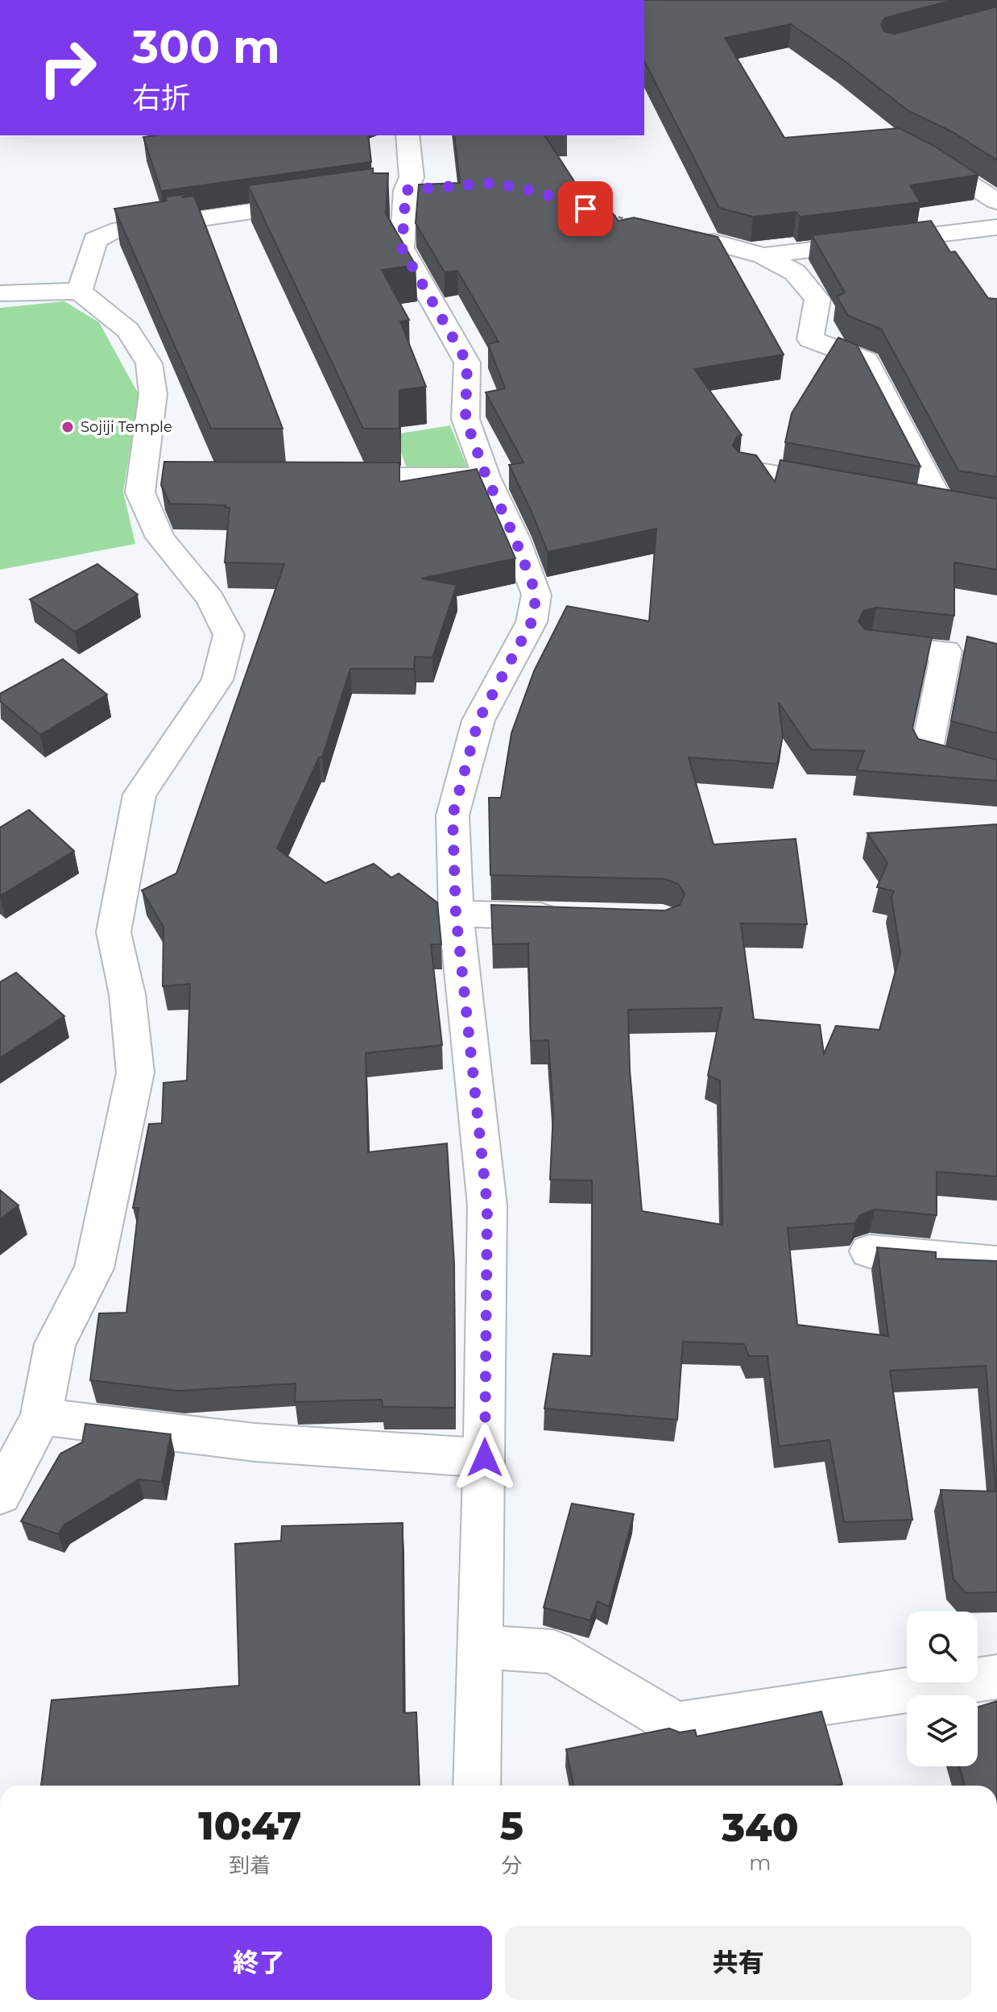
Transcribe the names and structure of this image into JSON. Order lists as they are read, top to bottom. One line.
{"places":["Sojiji Temple"],"page":{"turn":["300 m","右折"],"eta":["10:47","到着","5","分","340","m"],"buttons":["終了","共有"]}}
